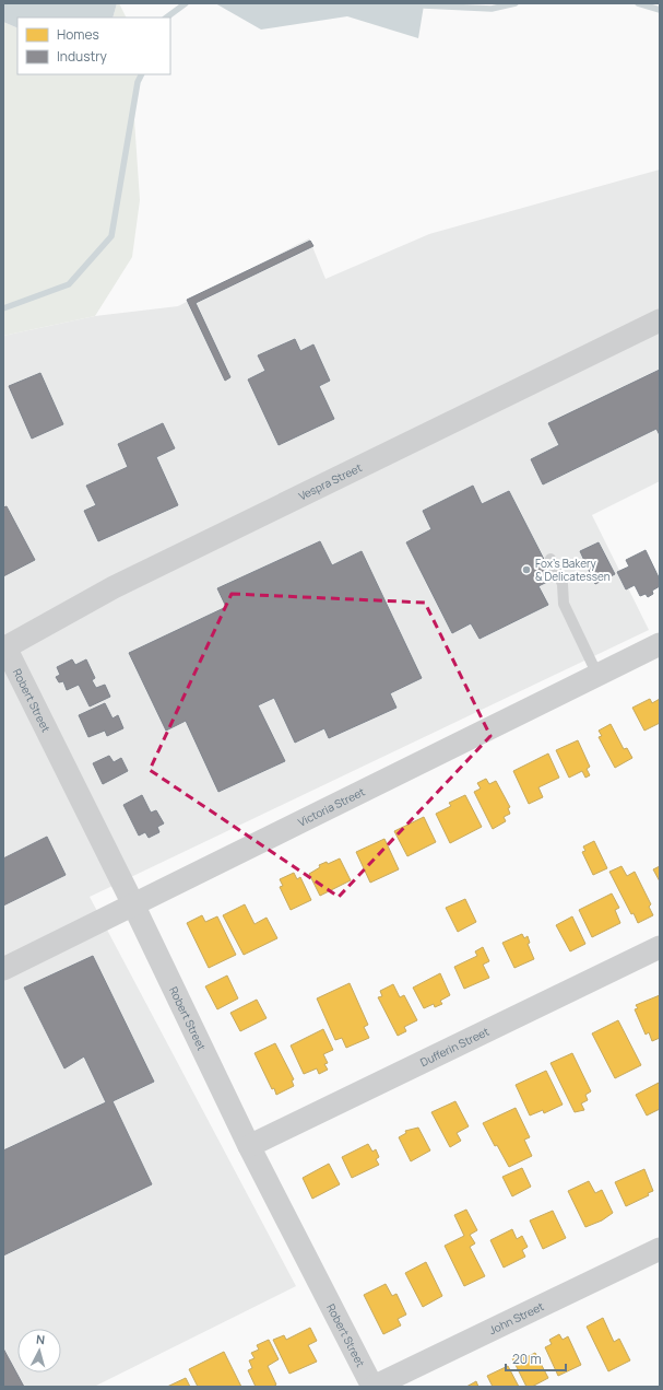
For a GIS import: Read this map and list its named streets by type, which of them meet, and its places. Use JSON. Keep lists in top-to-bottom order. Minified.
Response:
{"streets":{"street":["Vespra Street","Robert Street","Victoria Street","Dufferin Street","John Street"]},"crossings":[["Vespra Street","Robert Street"],["Robert Street","Victoria Street"],["Robert Street","Dufferin Street"],["Robert Street","John Street"]],"places":["Fox's Bakery & Delicatessen"],"legend":["Homes","Industry"],"scale_bar":"20 m","north":"top"}
